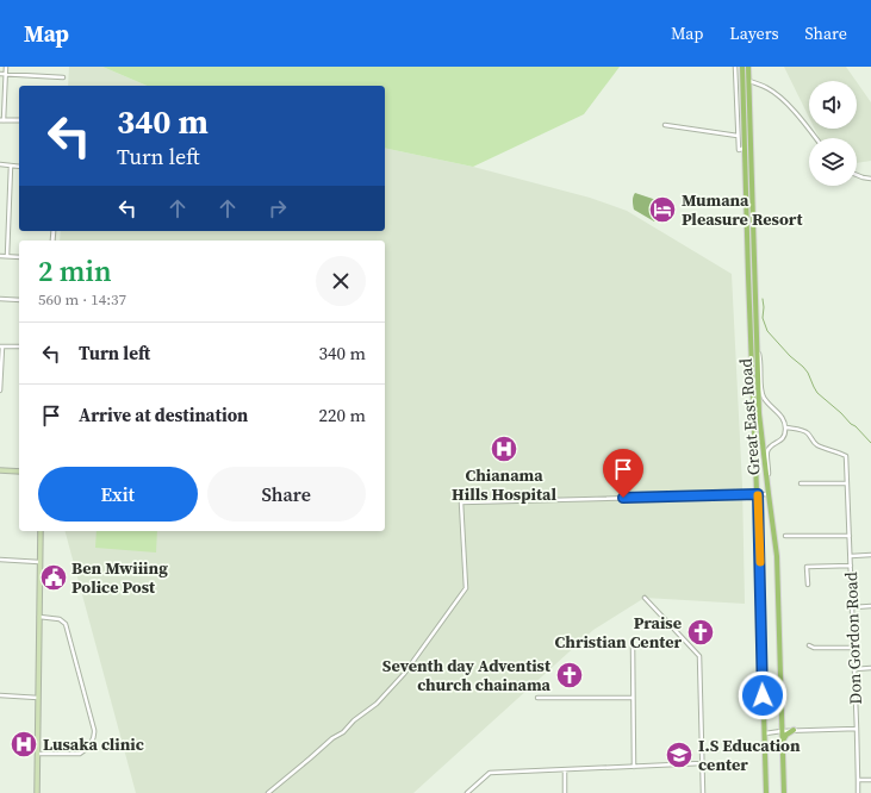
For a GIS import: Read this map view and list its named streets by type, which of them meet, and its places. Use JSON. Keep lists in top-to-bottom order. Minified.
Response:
{"streets":{"main road":["Great East Road"],"street":["Don Gordon Road"]},"places":{"hotel":["Mumana Pleasure Resort"],"hospital":["Chianama Hills Hospital","Lusaka clinic"],"public building":["Ben Mwiiing Police Post"],"church":["Praise Christian Center","Seventh day Adventist church chainama"],"school or university":["I.S Education center"]},"page":{"header":"Map","nav":["Map","Layers","Share"],"turn":["340 m","Turn left"],"heading":["2 min","560 m · 14:37"],"list":[{"name":"Turn left","value":"340 m"},{"name":"Arrive at destination","value":"220 m"}],"buttons":["Exit","Share"]}}
